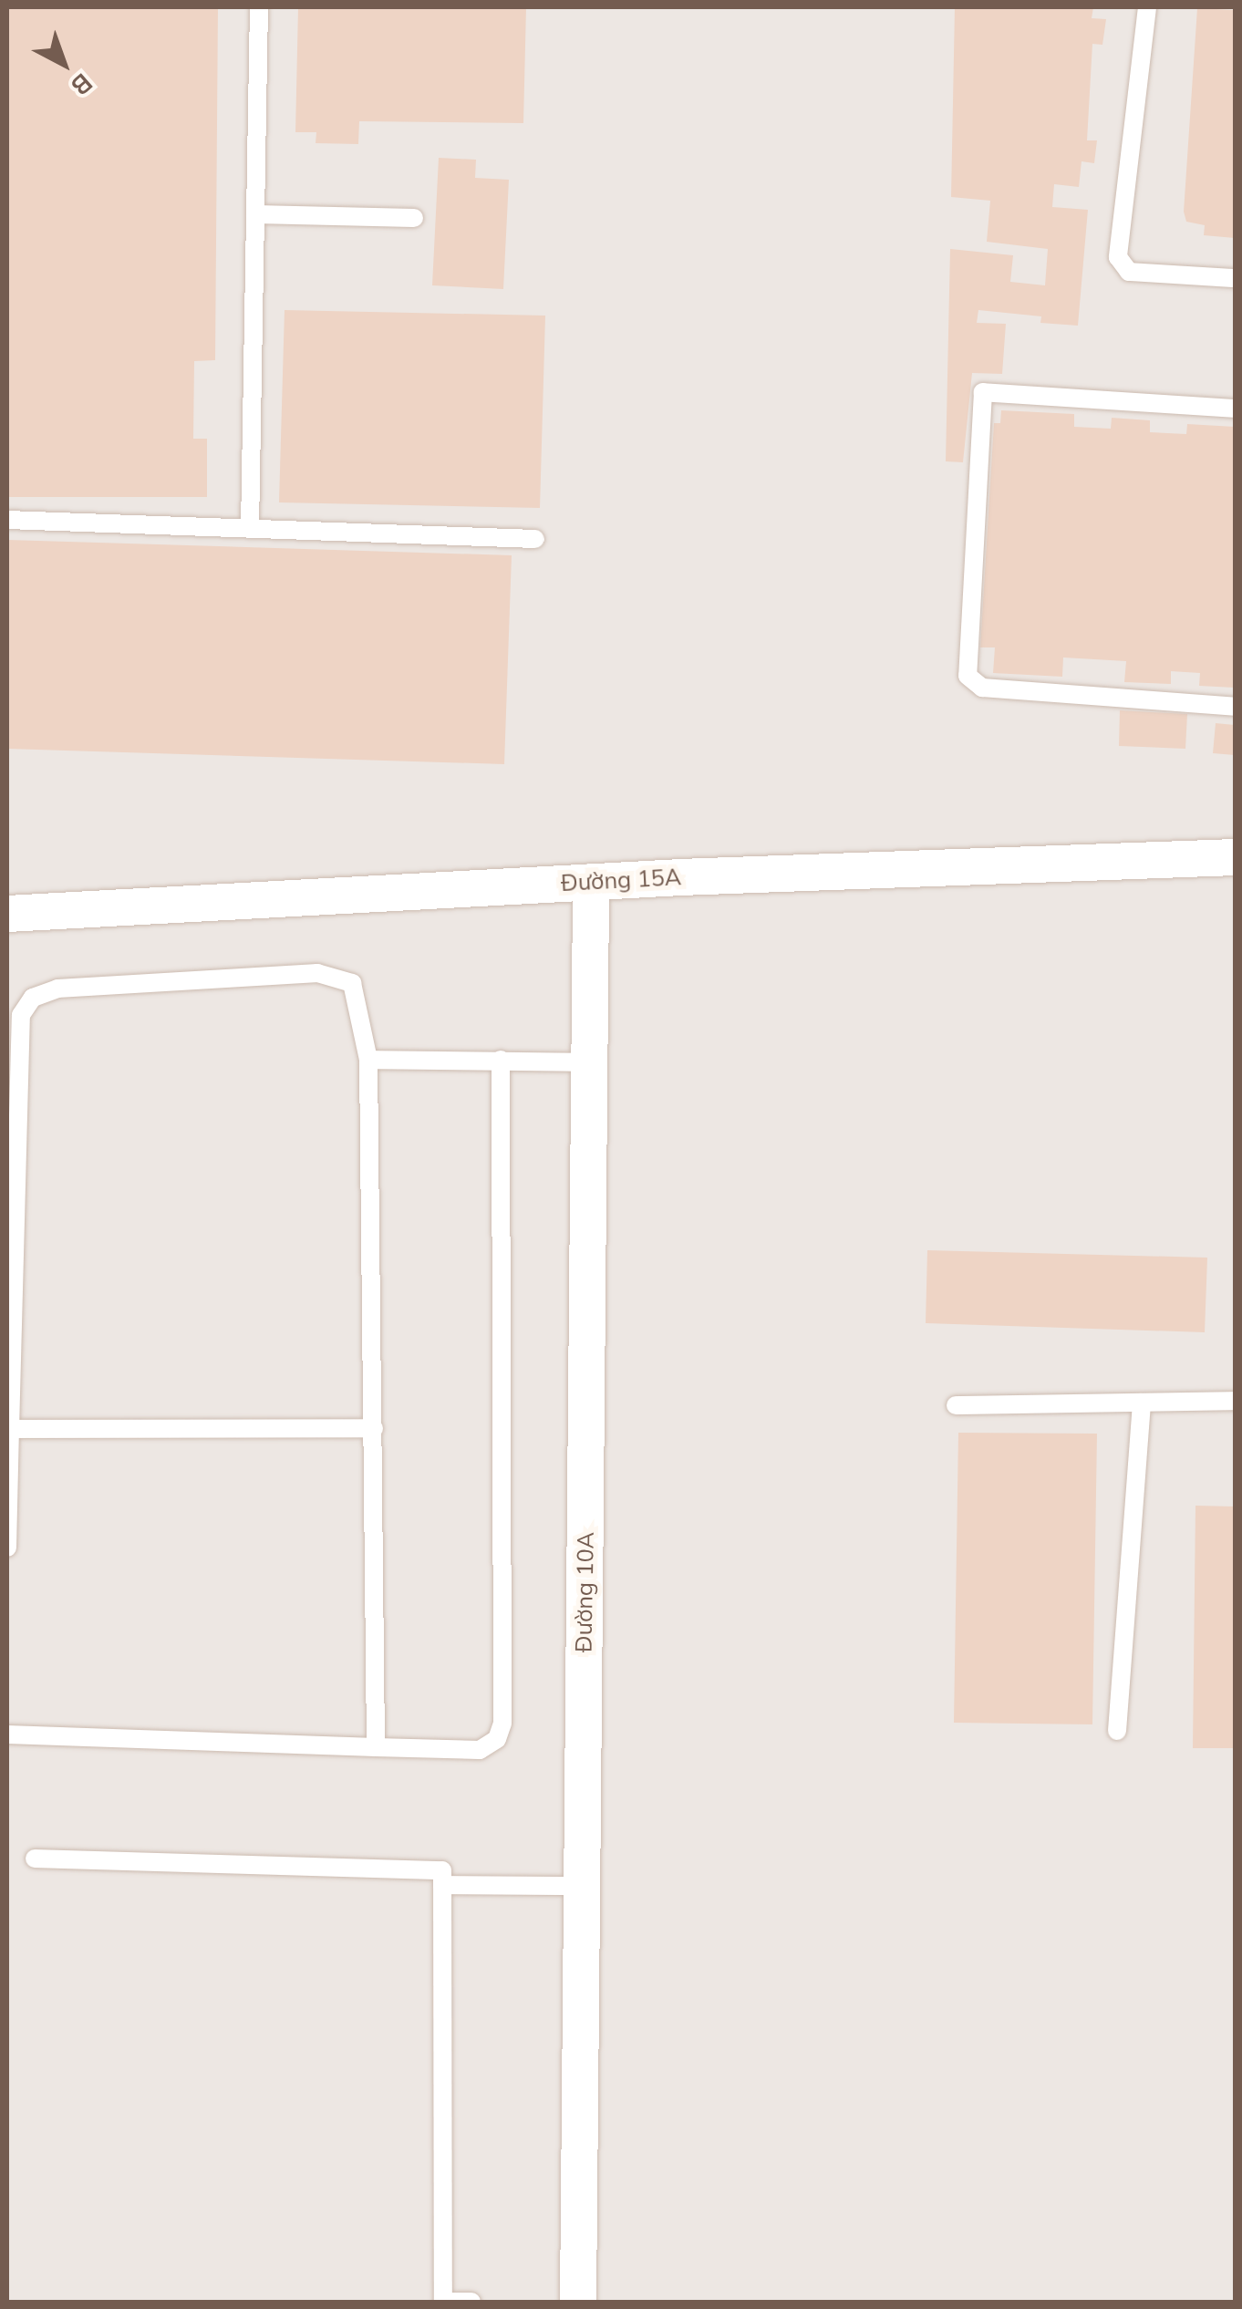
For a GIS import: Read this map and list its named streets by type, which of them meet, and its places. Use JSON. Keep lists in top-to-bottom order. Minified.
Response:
{"streets":{"street":["Đường 15A","Đường 10A"]},"crossings":[["Đường 15A","Đường 10A"]],"north":"bottom right"}
